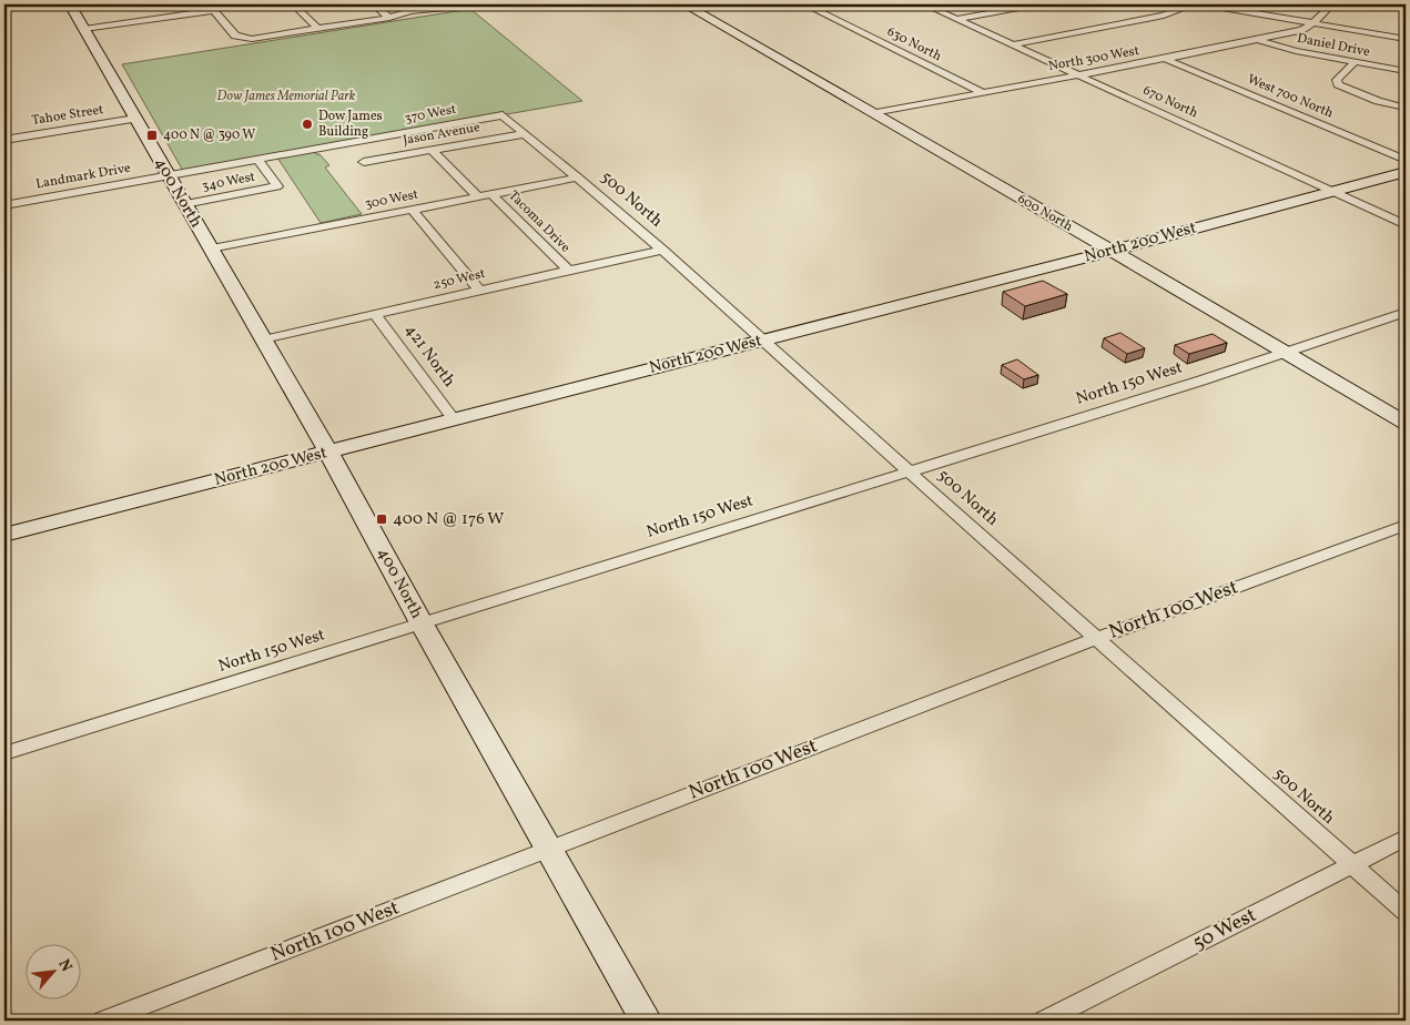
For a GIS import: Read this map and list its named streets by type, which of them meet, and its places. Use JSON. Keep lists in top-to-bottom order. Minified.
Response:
{"streets":{"street":["630 North","Daniel Drive","North 300 West","West 700 North","670 North","370 West","Tahoe Street","Jason Avenue","Landmark Drive","340 West","400 North","300 West","500 North","600 North","Tacoma Drive","North 200 West","250 West","421 North","North 150 West","North 100 West","50 West"]},"crossings":[["630 North","North 300 West"],["Daniel Drive","North 300 West"],["North 300 West","West 700 North"],["North 300 West","670 North"],["North 300 West","600 North"],["670 North","North 200 West"],["370 West","Landmark Drive"],["370 West","340 West"],["370 West","400 North"],["370 West","500 North"],["Tahoe Street","400 North"],["Jason Avenue","500 North"],["Landmark Drive","400 North"],["340 West","400 North"],["400 North","300 West"],["400 North","North 200 West"],["400 North","250 West"],["400 North","North 150 West"],["400 North","North 100 West"],["300 West","500 North"],["300 West","Tacoma Drive"],["500 North","North 200 West"],["500 North","250 West"],["500 North","North 150 West"],["500 North","North 100 West"],["500 North","50 West"],["600 North","North 200 West"],["600 North","North 150 West"],["Tacoma Drive","250 West"],["North 200 West","421 North"],["250 West","421 North"]],"parks":["Dow James Memorial Park"],"places":{"other":["Dow James Building"],"transit":["400 N @ 390 W","400 N @ 176 W"]},"north":"top right"}
